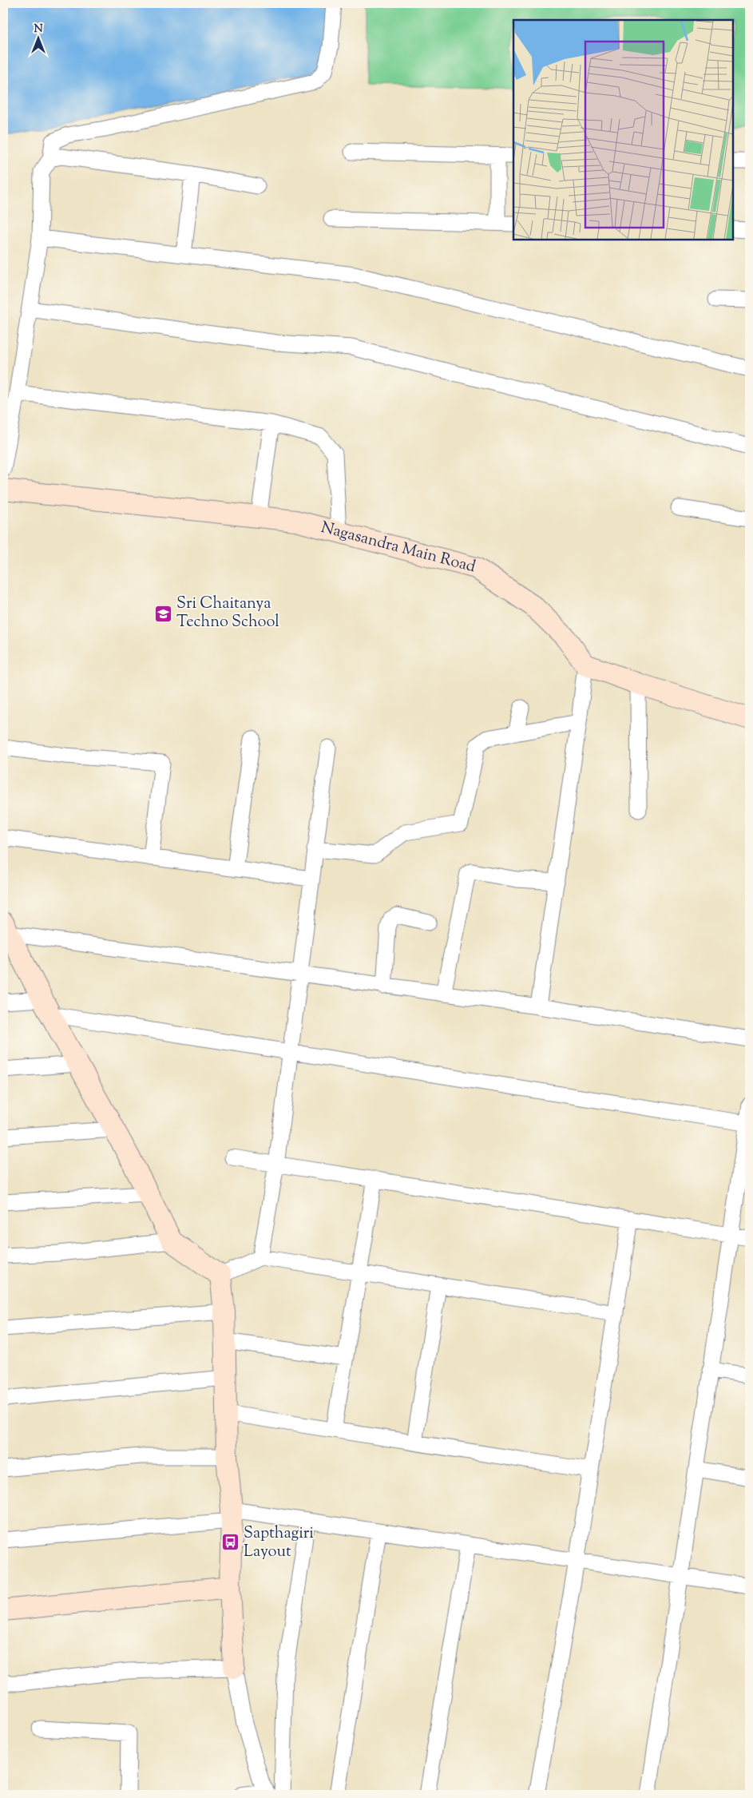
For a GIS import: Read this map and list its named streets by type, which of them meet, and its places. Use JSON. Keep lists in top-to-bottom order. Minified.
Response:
{"streets":{"street":["Nagasandra Main Road"]},"places":{"school or university":["Sri Chaitanya Techno School"],"bus stop":["Sapthagiri Layout"]},"north":"top"}
